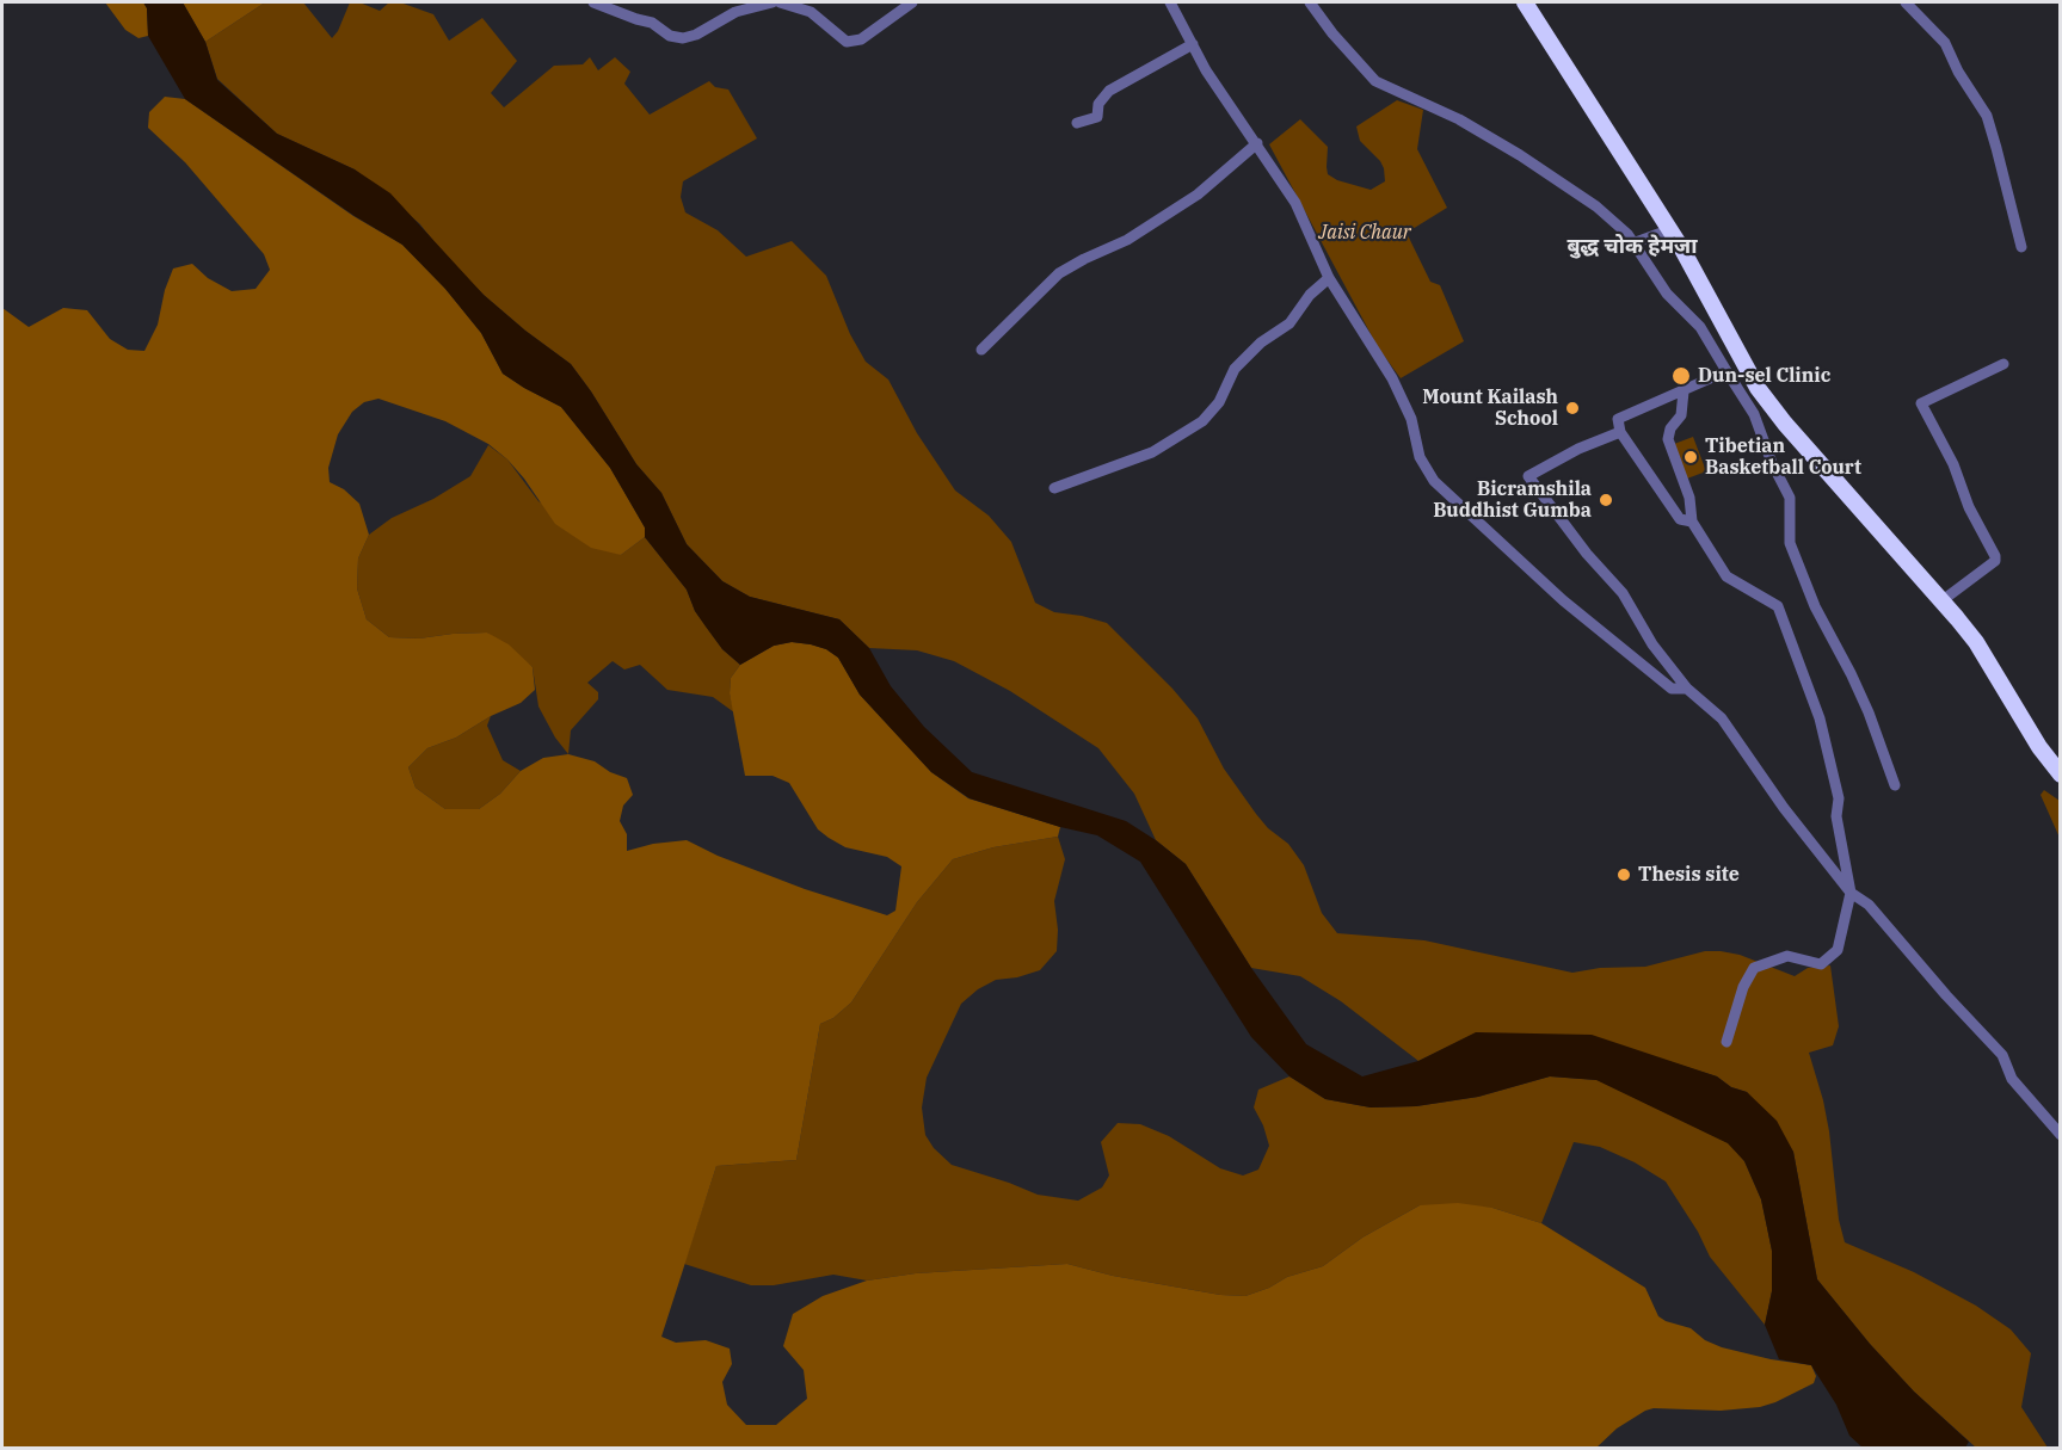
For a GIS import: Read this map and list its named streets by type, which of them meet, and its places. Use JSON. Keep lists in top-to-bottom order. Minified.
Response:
{"districts":["बुद्ध चोक हेमजा"],"parks":["Jaisi Chaur"],"places":["Dun-sel Clinic","Mount Kailash School","Tibetian Basketball Court","Bicramshila Buddhist Gumba","Thesis site"]}
